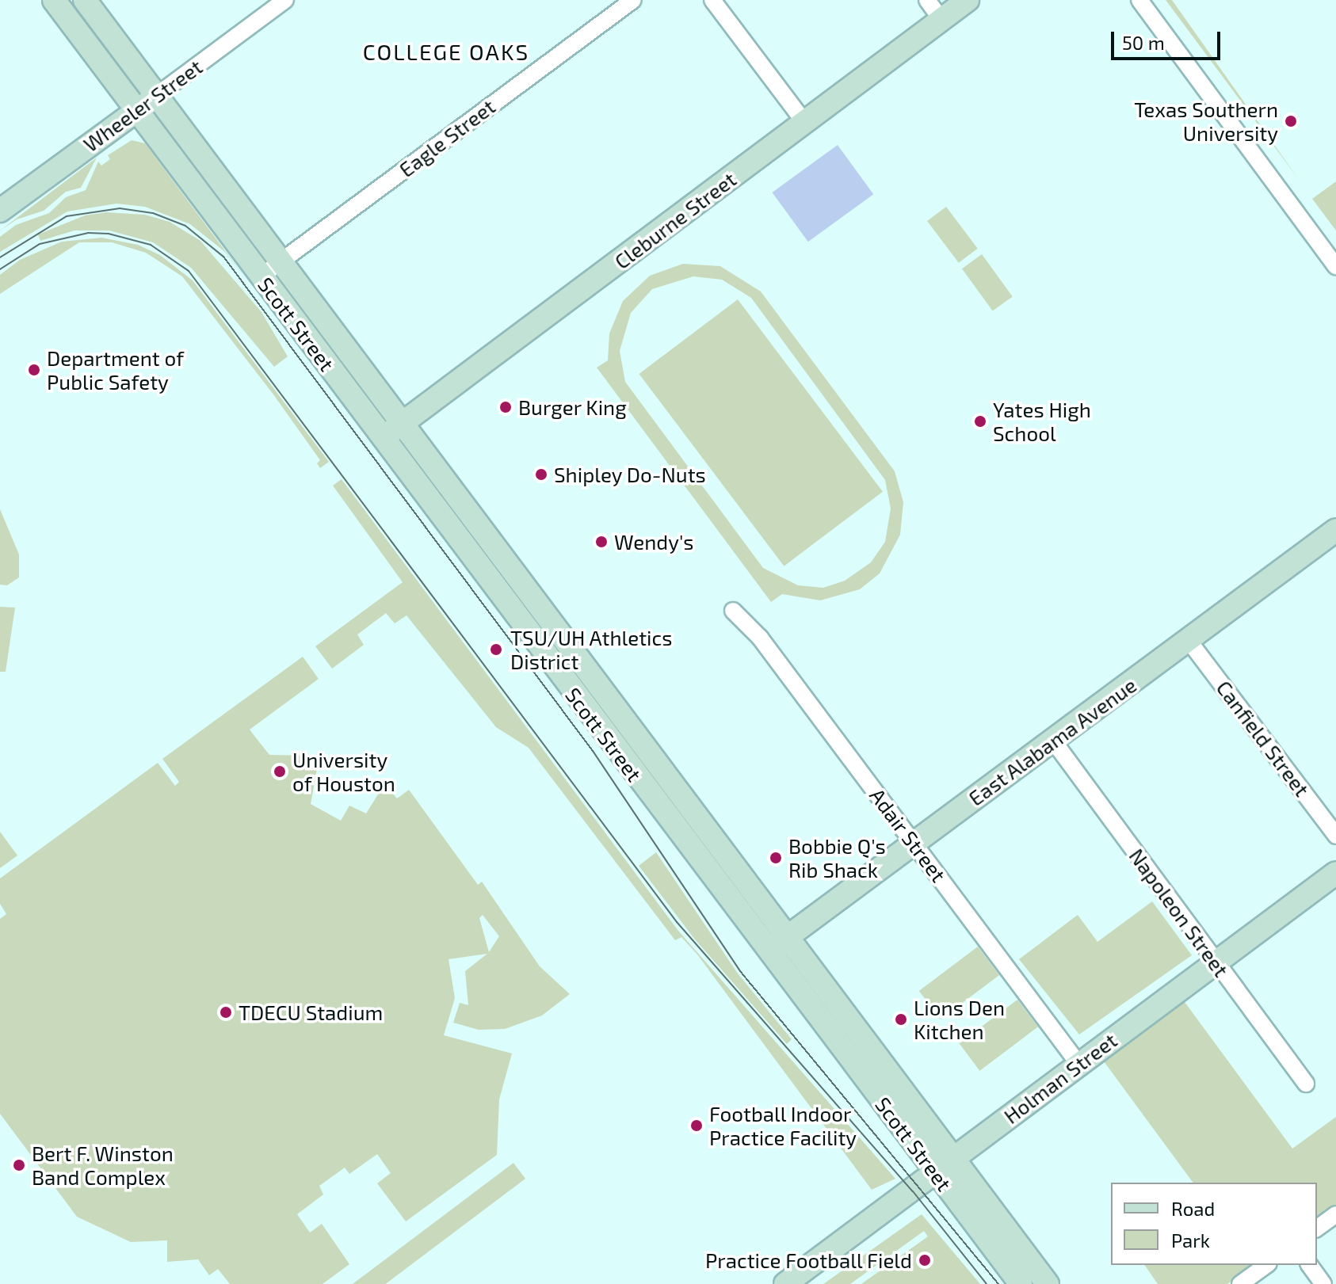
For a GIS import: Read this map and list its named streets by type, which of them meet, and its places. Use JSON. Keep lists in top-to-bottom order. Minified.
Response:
{"streets":{"main road":["Wheeler Street","Cleburne Street","Scott Street","East Alabama Avenue","Holman Street"],"street":["Eagle Street","Canfield Street","Adair Street","Napoleon Street"]},"crossings":[["Wheeler Street","Scott Street"],["Eagle Street","Scott Street"],["Cleburne Street","Scott Street"],["Scott Street","East Alabama Avenue"],["Scott Street","Holman Street"],["Canfield Street","East Alabama Avenue"],["East Alabama Avenue","Adair Street"],["East Alabama Avenue","Napoleon Street"],["Adair Street","Holman Street"],["Napoleon Street","Holman Street"]],"districts":["COLLEGE OAKS"],"places":["Texas Southern University","Department of Public Safety","Burger King","Yates High School","Shipley Do-Nuts","Wendy's","TSU/UH Athletics District","University of Houston","Bobbie Q's Rib Shack","TDECU Stadium","Lions Den Kitchen","Football Indoor Practice Facility","Bert F. Winston Band Complex","Practice Football Field"],"legend":["Road","Park"],"scale_bar":"50 m"}
